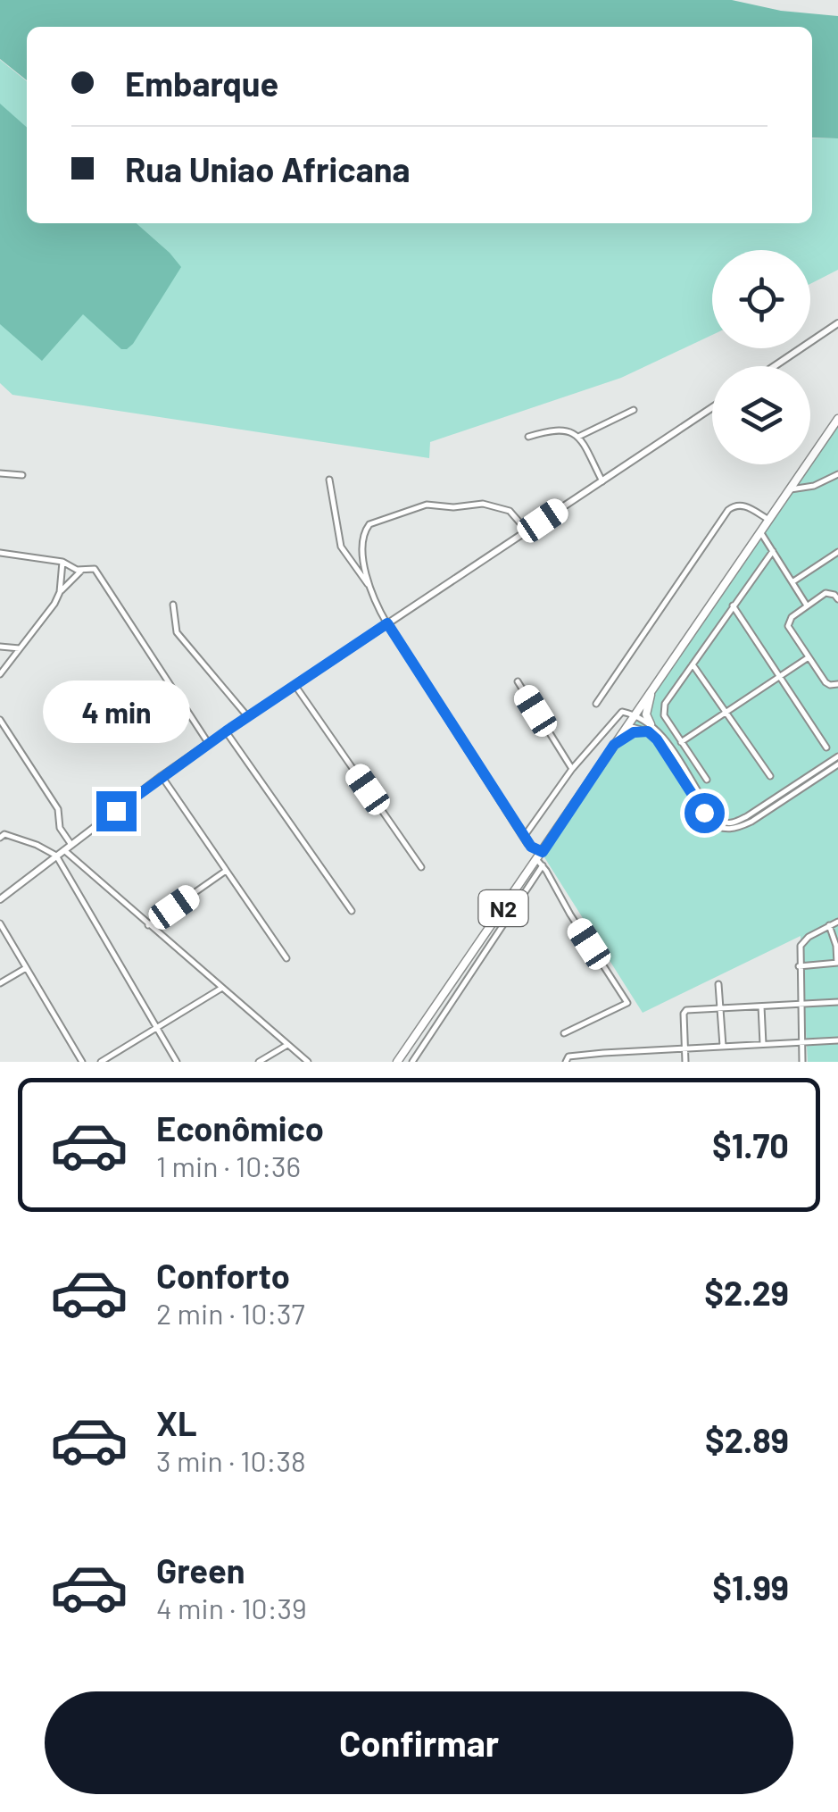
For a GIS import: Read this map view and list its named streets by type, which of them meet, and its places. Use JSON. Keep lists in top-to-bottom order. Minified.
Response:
{"streets":{"main road":["N2"]},"page":{"banner":["Embarque","Rua Uniao Africana"],"bubble":"4 min","list":[{"name":"Econômico","note":"1 min · 10:36","value":"$1.70"},{"name":"Conforto","note":"2 min · 10:37","value":"$2.29"},{"name":"XL","note":"3 min · 10:38","value":"$2.89"},{"name":"Green","note":"4 min · 10:39","value":"$1.99"}],"buttons":"Confirmar"}}
